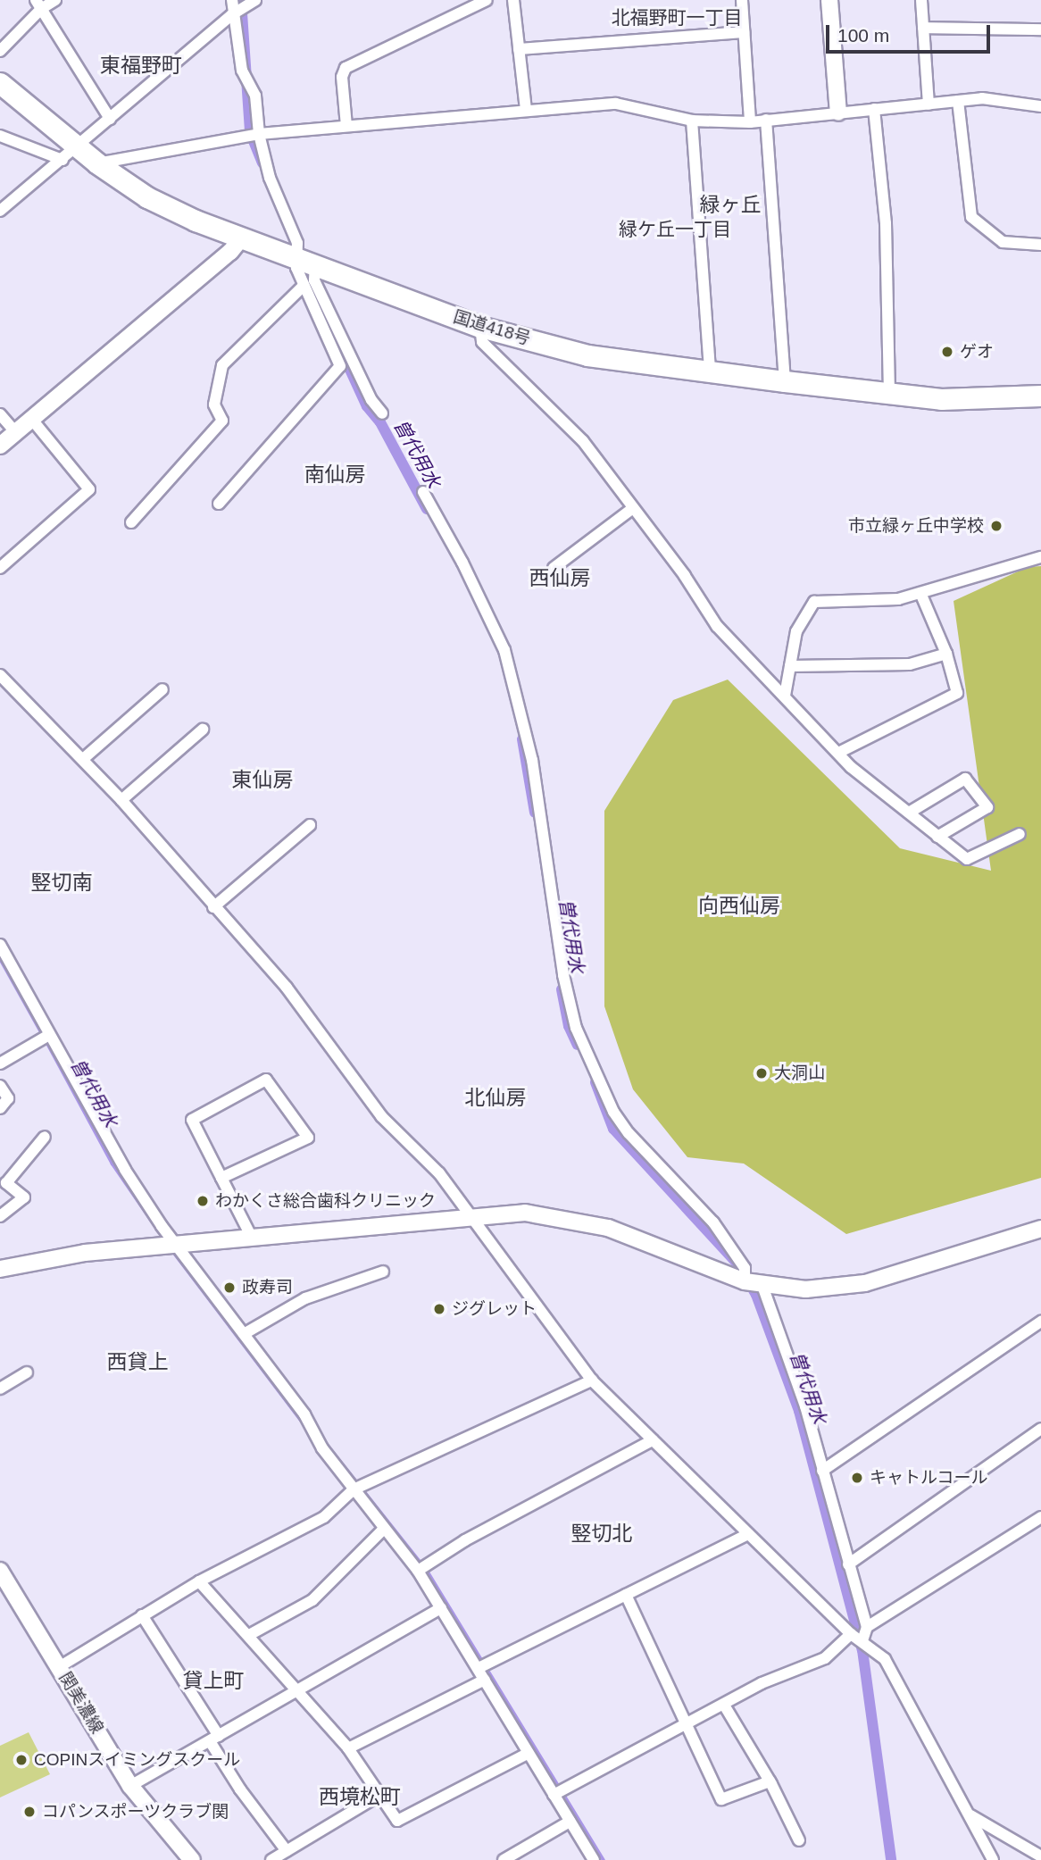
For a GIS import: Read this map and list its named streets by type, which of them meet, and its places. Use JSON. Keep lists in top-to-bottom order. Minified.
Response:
{"streets":{"highway":["国道418号"],"street":["関美濃線"]},"districts":["北福野町一丁目","東福野町","緑ヶ丘","緑ケ丘一丁目","南仙房","西仙房","東仙房","竪切南","向西仙房","北仙房","西貸上","竪切北","貸上町","西境松町"],"water":["曽代用水"],"places":["ゲオ","市立緑ヶ丘中学校","大洞山","わかくさ総合歯科クリニック","政寿司","ジグレット","キャトルコール","COPINスイミングスクール","コパンスポーツクラブ関"],"scale_bar":"100 m"}
